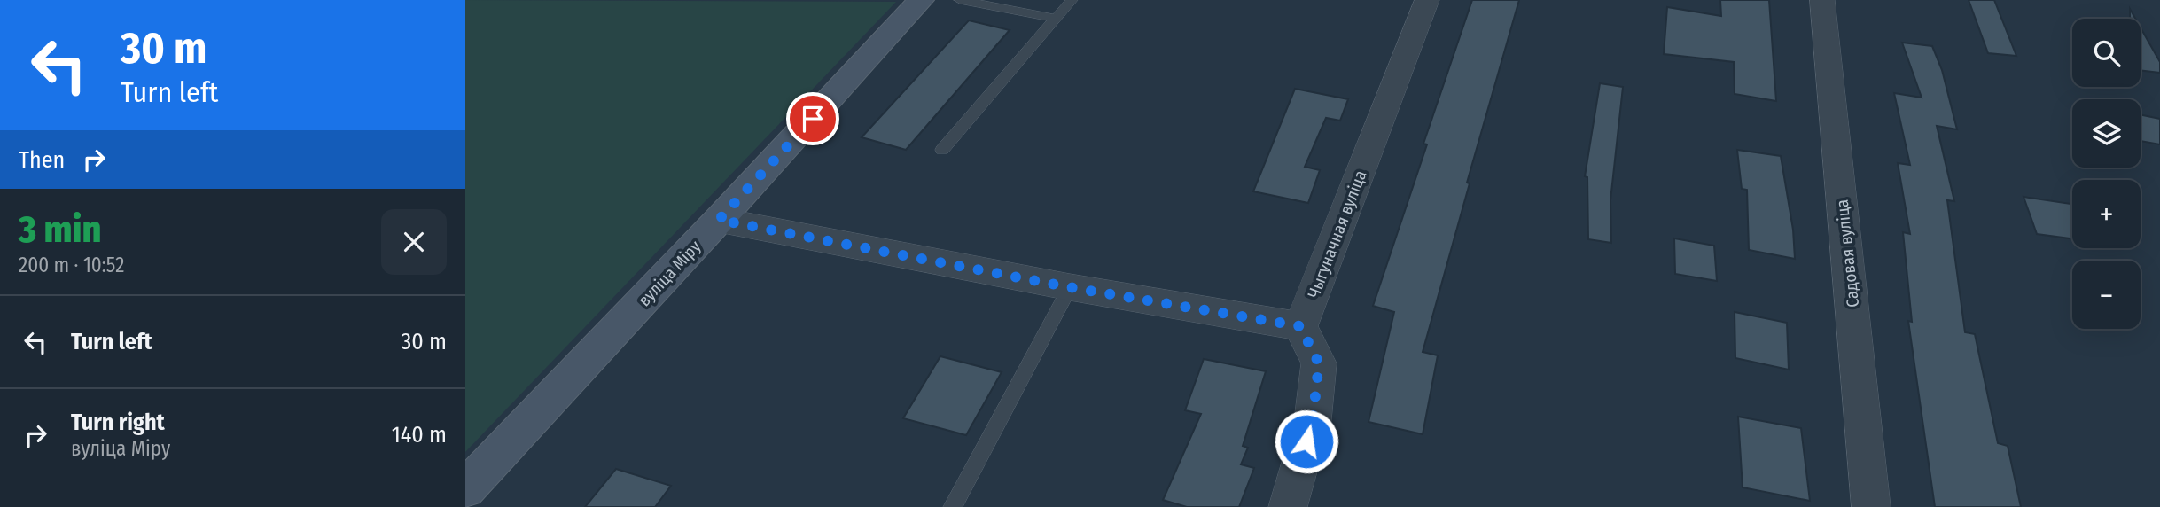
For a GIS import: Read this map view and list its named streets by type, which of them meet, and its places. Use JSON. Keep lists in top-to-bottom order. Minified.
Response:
{"streets":{"street":["Чыгуначная вуліца","Садовая вуліца","вуліца Міру"]},"page":{"turn":["30 m","Turn left"],"map_buttons":["+","−"],"then":"Then","heading":["3 min","200 m · 10:52"],"list":[{"name":"Turn left","value":"30 m"},{"name":"Turn right","note":"вуліца Міру","value":"140 m"}]}}
